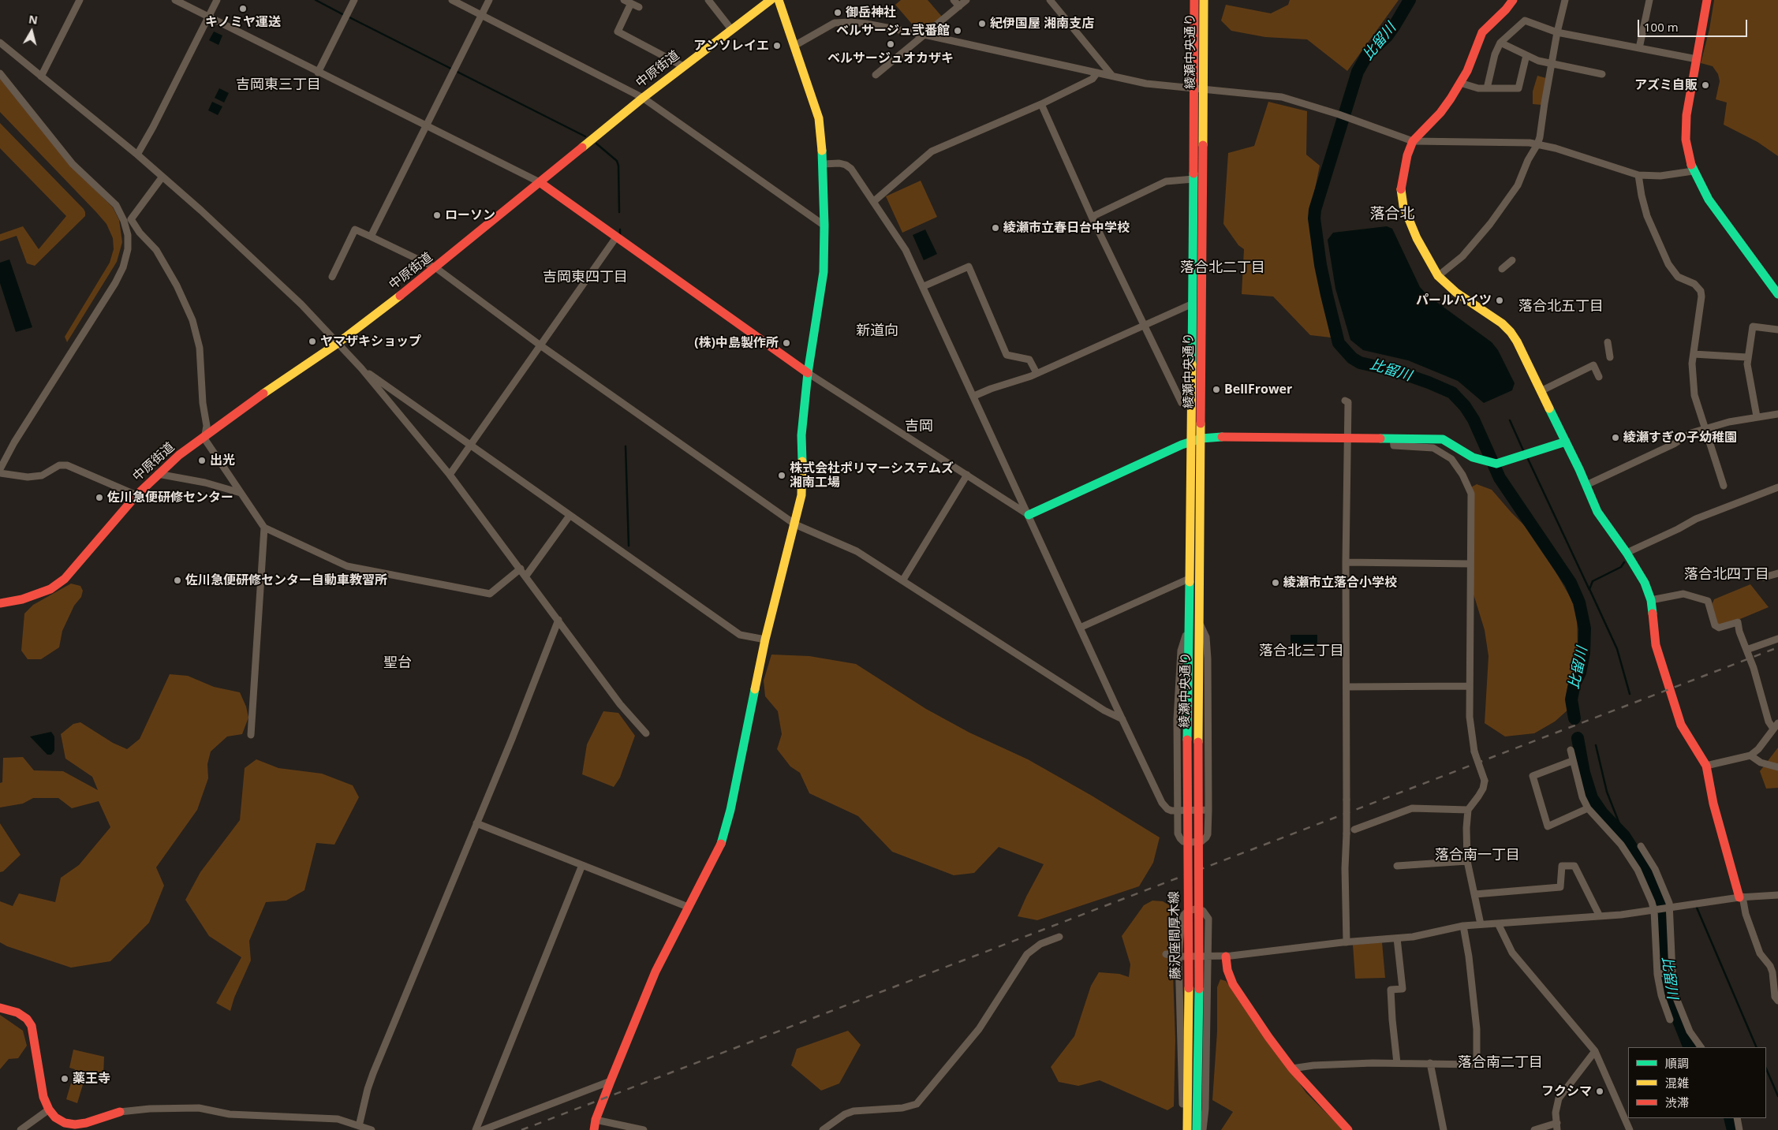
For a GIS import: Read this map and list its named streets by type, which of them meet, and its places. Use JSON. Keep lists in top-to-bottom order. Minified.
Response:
{"streets":{"street":["綾瀬中央通り","中原街道","藤沢座間厚木線"]},"crossings":[["綾瀬中央通り","藤沢座間厚木線"]],"districts":["吉岡東三丁目","落合北","落合北二丁目","吉岡東四丁目","落合北五丁目","新道向","吉岡","落合北四丁目","落合北三丁目","聖台","落合南一丁目","落合南二丁目"],"water":["比留川"],"places":["キノミヤ運送","御岳神社","紀伊国屋 湘南支店","ベルサージュ弐番館","ベルサージュオカザキ","アンソレイエ","アズミ自販","ローソン","綾瀬市立春日台中学校","パールハイツ","ヤマザキショップ","(株)中島製作所","BellFrower","綾瀬すぎの子幼稚園","出光","株式会社ポリマーシステムズ 湘南工場","佐川急便研修センター","佐川急便研修センター自動車教習所","綾瀬市立落合小学校","薬王寺","フクシマ"],"legend":["順調","混雑","渋滞"],"scale_bar":"100 m","north":"top"}
